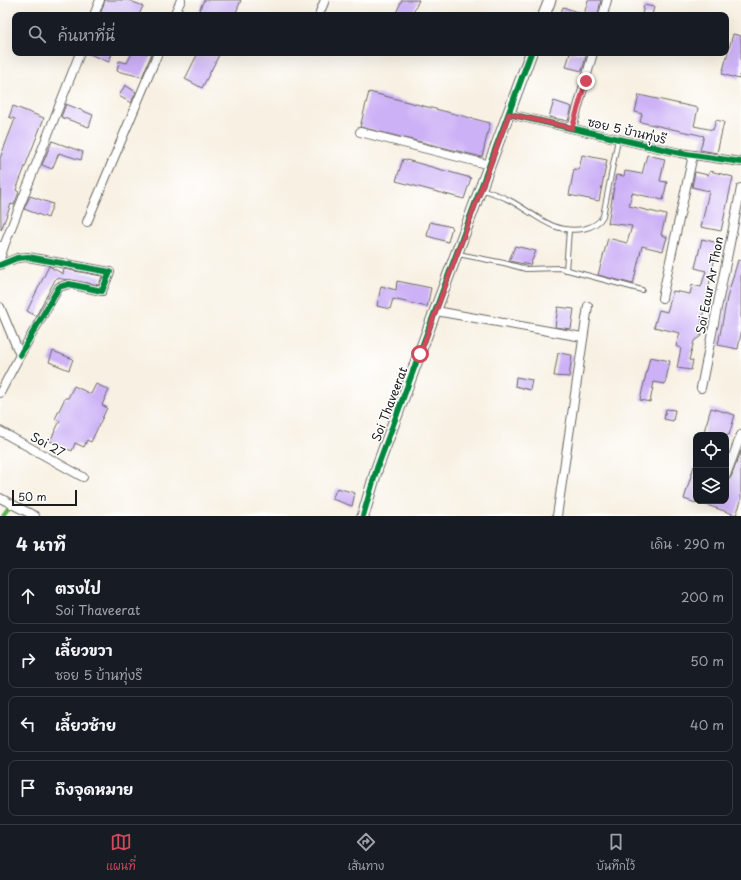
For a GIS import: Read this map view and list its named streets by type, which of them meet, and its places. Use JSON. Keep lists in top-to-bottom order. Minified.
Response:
{"streets":{"street":["ซอย 5 บ้านทุ่งรี","Soi Eaur Ar Thon","Soi Thaveerat","Soi 27"]},"crossings":[["ซอย 5 บ้านทุ่งรี","Soi Thaveerat"]],"scale_bar":"50 m","page":{"search":"ค้นหาที่นี่","scale":"50 m","heading":["4 นาที","เดิน · 290 m"],"list":[["ตรงไป","Soi Thaveerat","200 m"],["เลี้ยวขวา","ซอย 5 บ้านทุ่งรี","50 m"],["เลี้ยวซ้าย","40 m"],"ถึงจุดหมาย"],"nav":["แผนที่","เส้นทาง","บันทึกไว้"]}}
